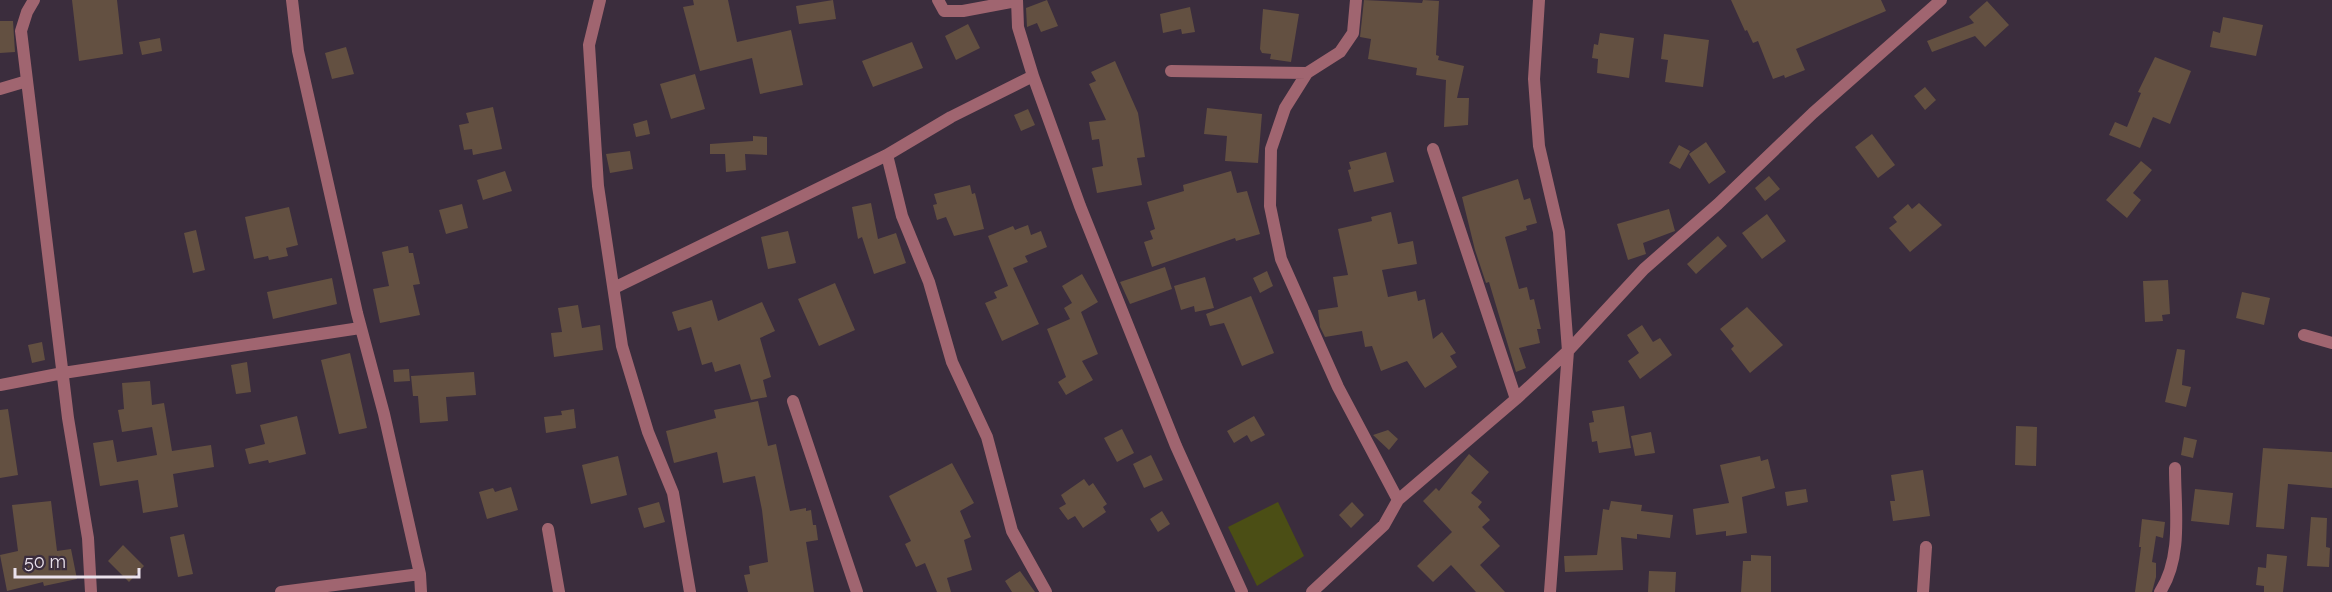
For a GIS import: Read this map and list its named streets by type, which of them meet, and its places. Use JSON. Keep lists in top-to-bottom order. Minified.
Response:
{"scale_bar":"50 m"}
